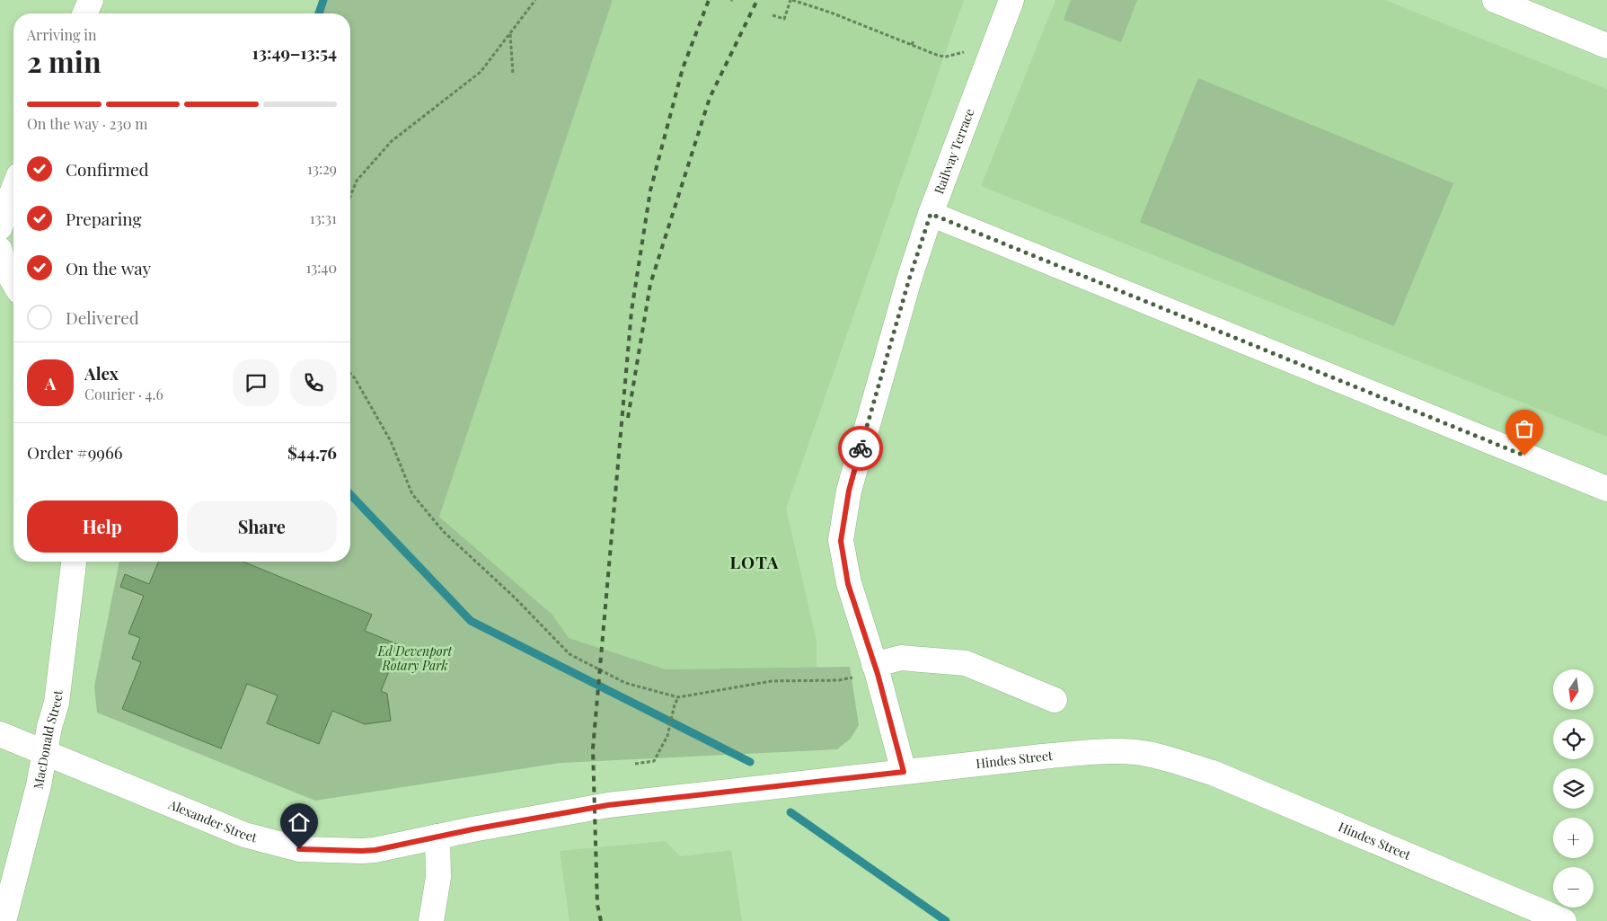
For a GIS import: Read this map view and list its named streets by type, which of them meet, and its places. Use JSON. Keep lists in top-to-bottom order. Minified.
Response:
{"streets":{"street":["Railway Terrace","MacDonald Street","Hindes Street","Alexander Street"]},"crossings":[["Railway Terrace","Hindes Street"],["MacDonald Street","Alexander Street"],["Hindes Street","Alexander Street"]],"districts":["LOTA"],"parks":["Ed Devenport Rotary Park"],"north":"bottom","page":{"heading":["2 min","Arriving in","13:49–13:54"],"panel":["Alex","Courier · 4.6","Order #9966","$44.76"],"bar":"On the way · 230 m","list":[["Confirmed","13:29"],["Preparing","13:31"],["On the way","13:40"],"Delivered"],"round":"A","buttons":["Help","Share"],"map_buttons":["+","−"]}}
